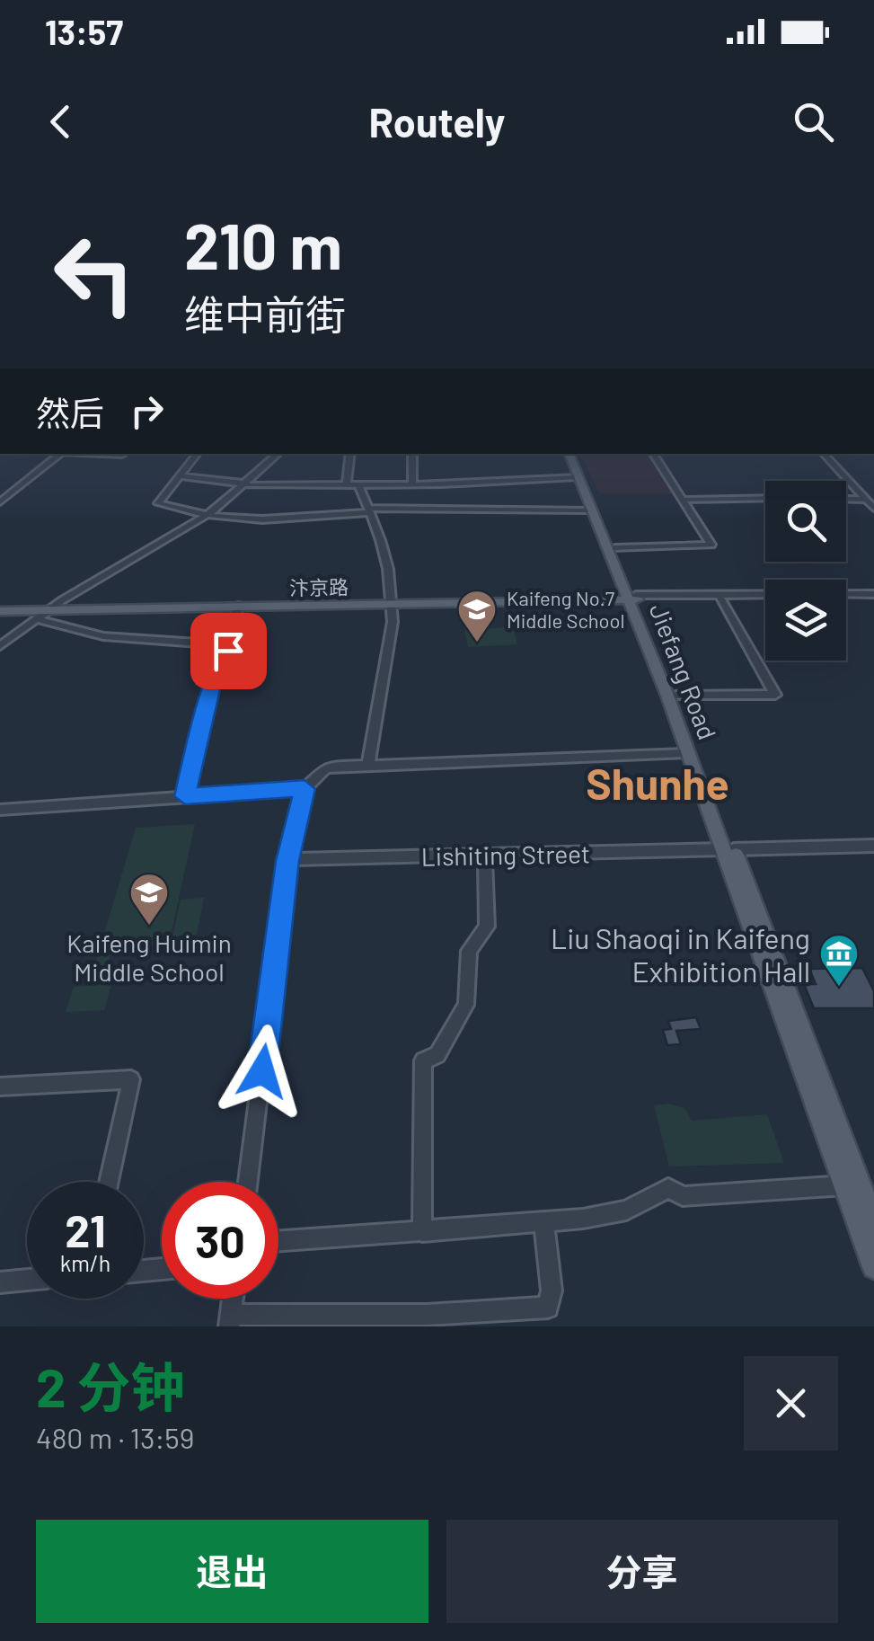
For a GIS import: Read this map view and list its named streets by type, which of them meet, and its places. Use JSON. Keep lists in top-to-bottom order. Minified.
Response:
{"streets":{"main road":["汴京路","Jiefang Road"],"street":["Lishiting Street"]},"crossings":[["汴京路","Jiefang Road"],["Jiefang Road","Lishiting Street"]],"districts":["Shunhe"],"places":{"school or university":["Kaifeng No.7 Middle School","Kaifeng Huimin Middle School"],"museum":["Liu Shaoqi in Kaifeng Exhibition Hall"]},"page":{"status":"13:57","header":"Routely","turn":["210 m","维中前街"],"then":"然后","speed":"21 km/h","limit":"30","heading":["2 分钟","480 m · 13:59"],"buttons":["退出","分享"]}}
